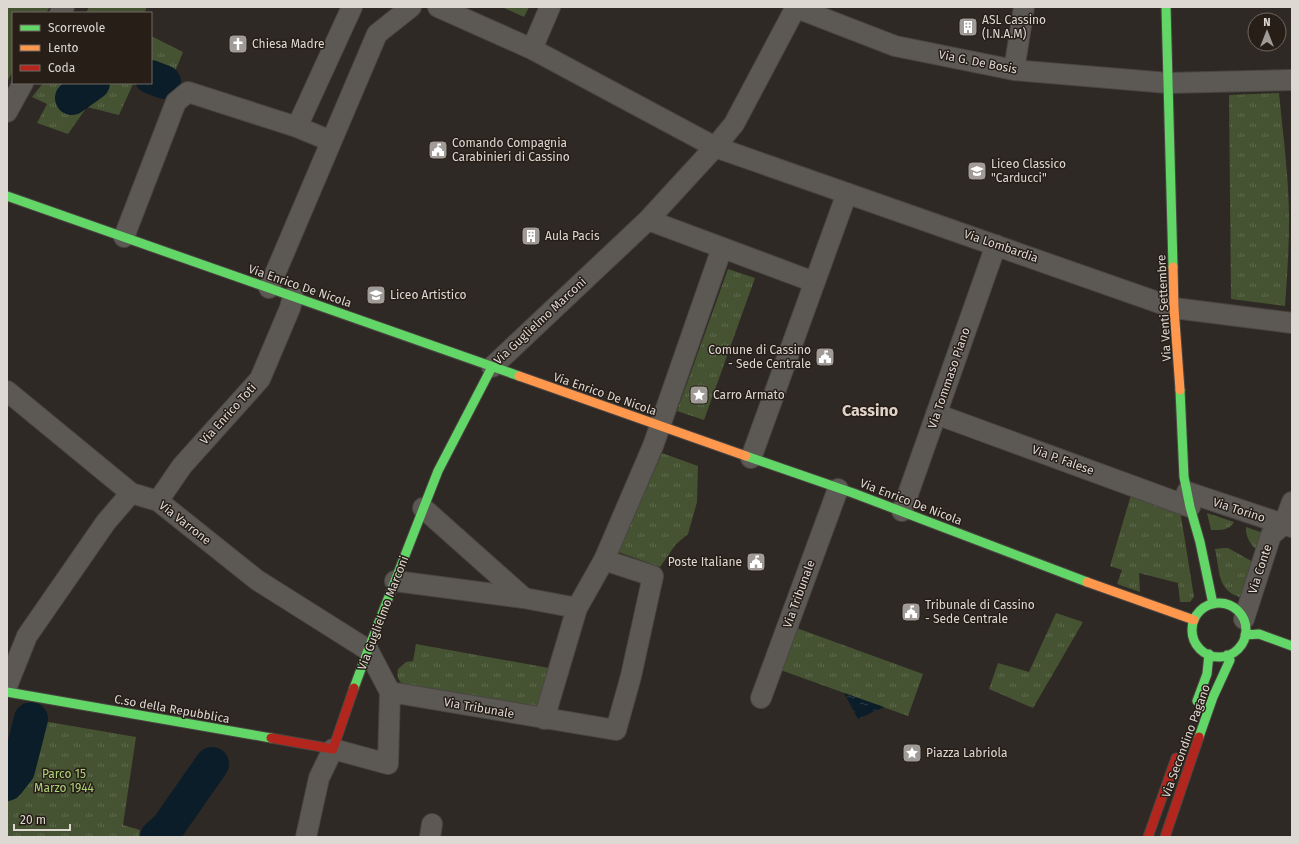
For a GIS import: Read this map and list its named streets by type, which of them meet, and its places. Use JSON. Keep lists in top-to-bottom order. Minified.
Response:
{"streets":{"street":["Via G. De Bosis","Via Lombardia","Via Enrico De Nicola","Via Venti Settembre","Via Guglielmo Marconi","Via Tommaso Piano","Via Enrico Toti","Via P. Falese","Via Torino","Via Varrone","Via Conte","Via Tribunale","C.so della Repubblica","Via Secondino Pagano"]},"crossings":[["Via G. De Bosis","Via Venti Settembre"],["Via G. De Bosis","Via Guglielmo Marconi"],["Via Lombardia","Via Venti Settembre"],["Via Lombardia","Via Guglielmo Marconi"],["Via Lombardia","Via Tommaso Piano"],["Via Enrico De Nicola","Via Venti Settembre"],["Via Enrico De Nicola","Via Guglielmo Marconi"],["Via Enrico De Nicola","Via Tommaso Piano"],["Via Enrico De Nicola","Via Enrico Toti"],["Via Enrico De Nicola","Via Conte"],["Via Enrico De Nicola","Via Tribunale"],["Via Enrico De Nicola","Via Secondino Pagano"],["Via Venti Settembre","Via P. Falese"],["Via Venti Settembre","Via Torino"],["Via Venti Settembre","Via Conte"],["Via Venti Settembre","Via Secondino Pagano"],["Via Guglielmo Marconi","Via Varrone"],["Via Guglielmo Marconi","C.so della Repubblica"],["Via Tommaso Piano","Via P. Falese"],["Via Enrico Toti","Via Varrone"],["Via P. Falese","Via Torino"],["Via Torino","Via Conte"],["Via Conte","Via Secondino Pagano"]],"districts":["Cassino"],"parks":["Parco 15 Marzo 1944"],"places":{"building":["ASL Cassino (I.N.A.M)","Aula Pacis"],"church":["Chiesa Madre"],"public building":["Comando Compagnia Carabinieri di Cassino","Comune di Cassino - Sede Centrale","Poste Italiane","Tribunale di Cassino - Sede Centrale"],"school or university":["Liceo Classico \"Carducci\"","Liceo Artistico"],"place":["Carro Armato","Piazza Labriola"]},"legend":["Scorrevole","Lento","Coda"],"scale_bar":"20 m","north":"top"}
